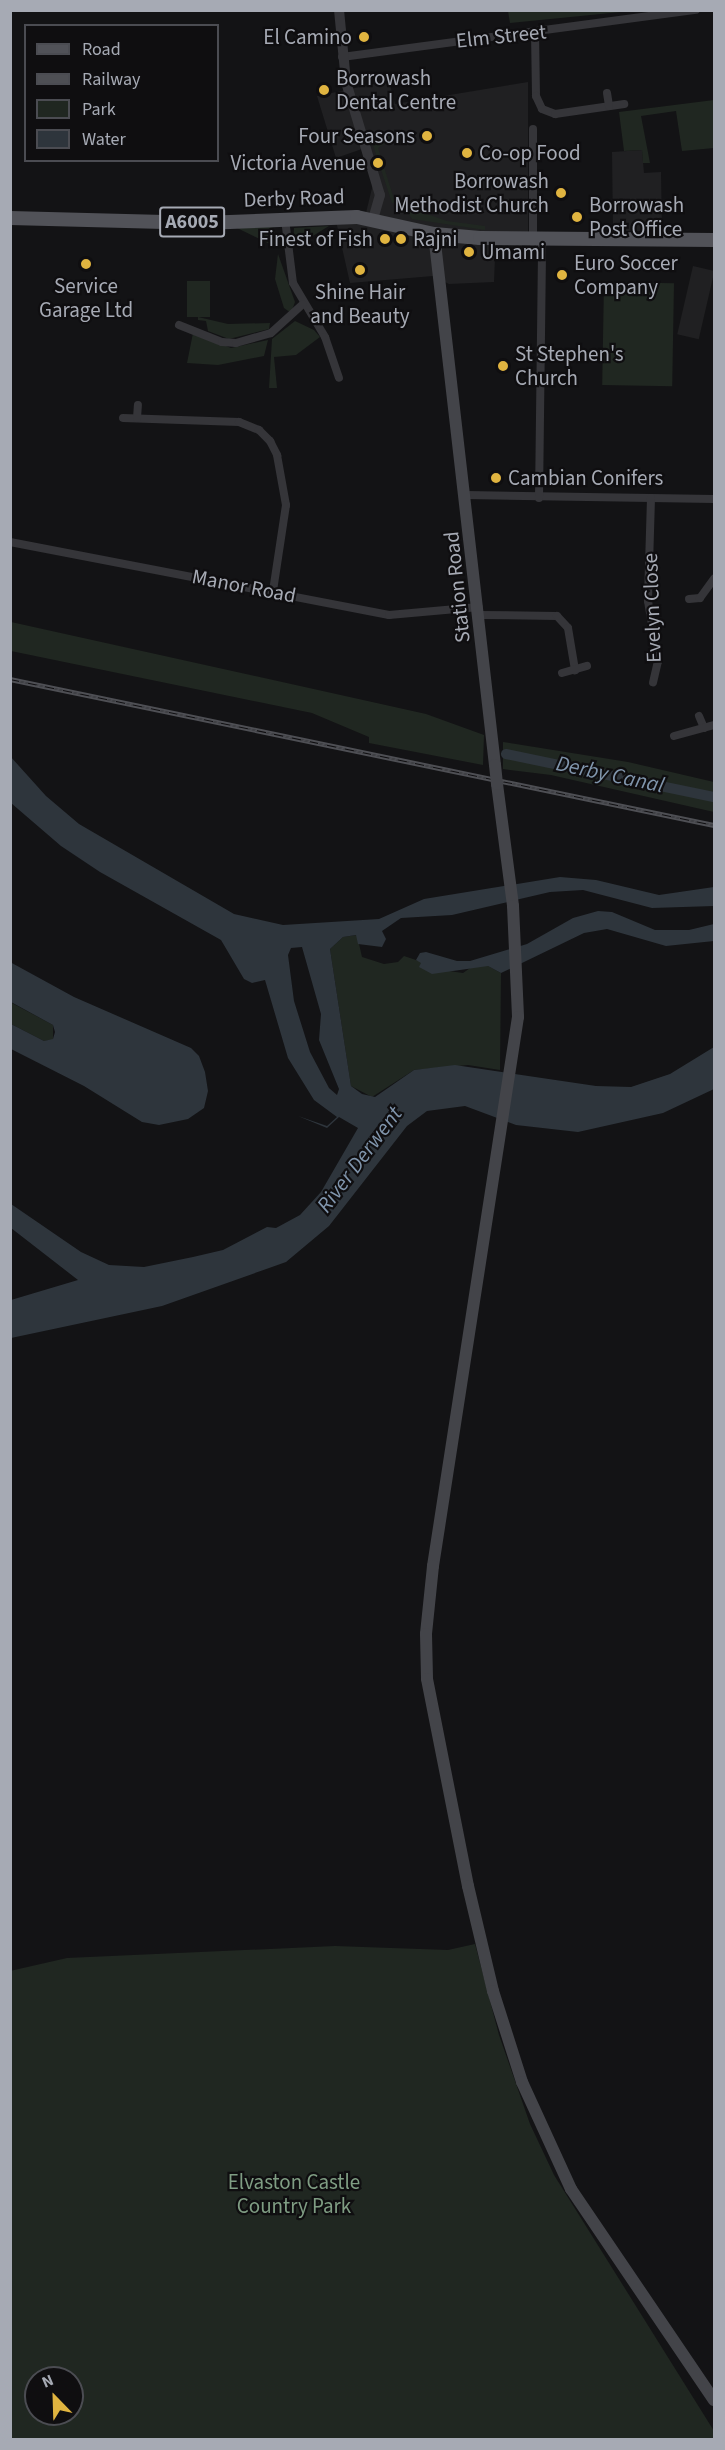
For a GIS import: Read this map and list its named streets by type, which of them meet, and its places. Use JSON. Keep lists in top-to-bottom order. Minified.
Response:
{"streets":{"main road":["Derby Road","A6005","Station Road"],"street":["Elm Street","Manor Road","Evelyn Close"]},"crossings":[["Derby Road","A6005"],["Derby Road","Station Road"],["A6005","Station Road"],["Manor Road","Station Road"]],"water":["Derby Canal","River Derwent"],"parks":["Elvaston Castle Country Park"],"places":["El Camino","Borrowash Dental Centre","Four Seasons","Co-op Food","Victoria Avenue","Borrowash Methodist Church","Borrowash Post Office","Finest of Fish","Rajni","Umami","Service Garage Ltd","Shine Hair and Beauty","Euro Soccer Company","St Stephen's Church","Cambian Conifers"],"legend":["Road","Railway","Park","Water"],"north":"top left"}
